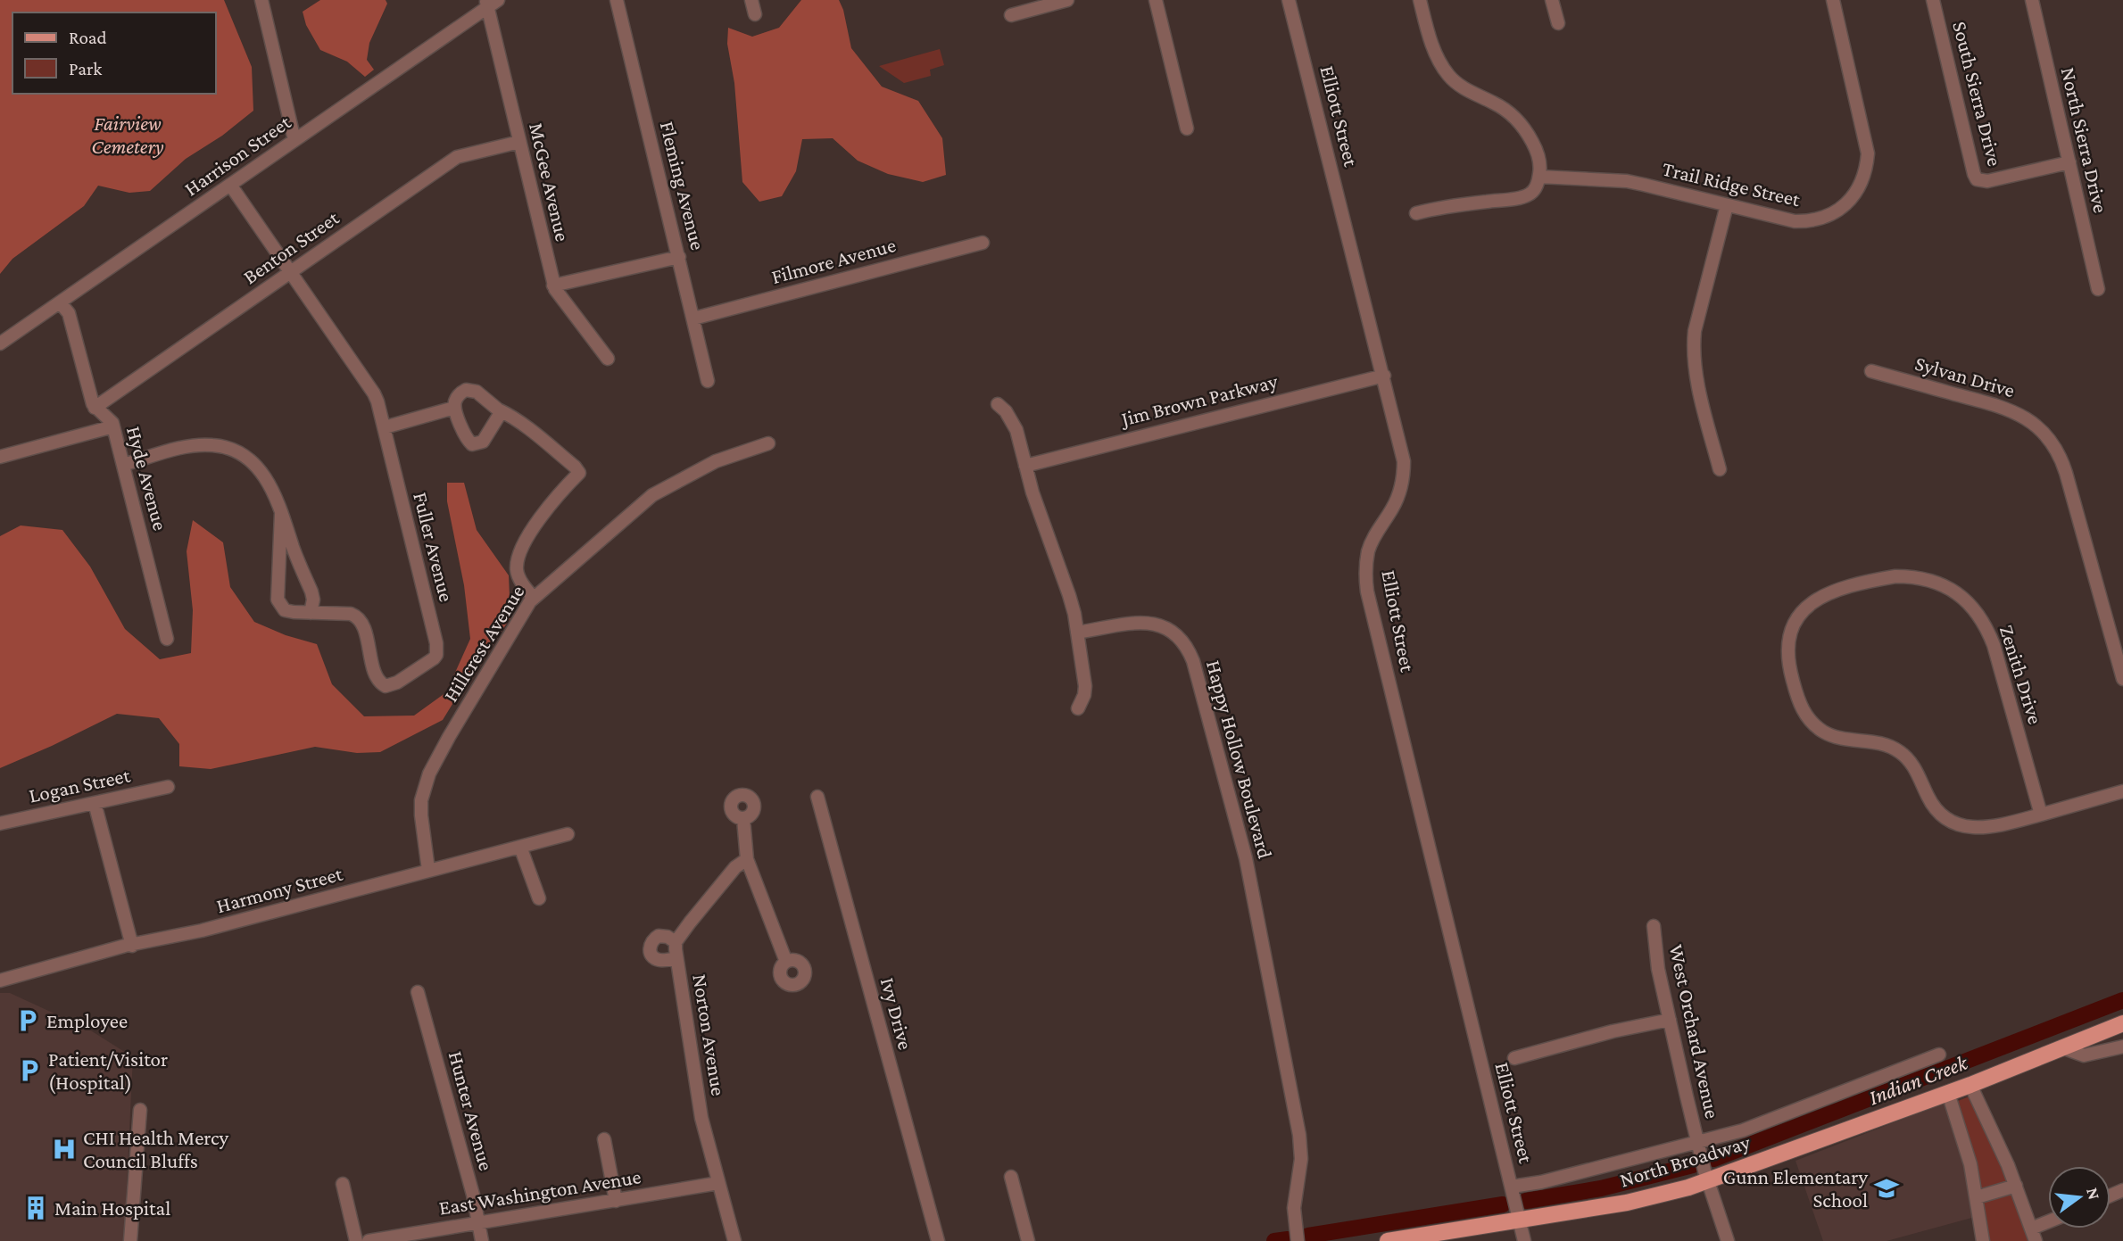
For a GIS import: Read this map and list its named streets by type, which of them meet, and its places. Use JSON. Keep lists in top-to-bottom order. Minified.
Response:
{"streets":{"main road":["North Broadway"],"street":["South Sierra Drive","Elliott Street","North Sierra Drive","Harrison Street","McGee Avenue","Trail Ridge Street","Fleming Avenue","Benton Street","Filmore Avenue","Sylvan Drive","Jim Brown Parkway","Hyde Avenue","Fuller Avenue","Hillcrest Avenue","Zenith Drive","Happy Hollow Boulevard","Logan Street","Harmony Street","Ivy Drive","West Orchard Avenue","Norton Avenue","Hunter Avenue","East Washington Avenue"]},"crossings":[["South Sierra Drive","North Sierra Drive"],["Elliott Street","Jim Brown Parkway"],["Elliott Street","North Broadway"],["Harrison Street","McGee Avenue"],["Harrison Street","Hyde Avenue"],["Harrison Street","Fuller Avenue"],["McGee Avenue","Benton Street"],["Fleming Avenue","Filmore Avenue"],["Benton Street","Hyde Avenue"],["Benton Street","Fuller Avenue"],["Hillcrest Avenue","Harmony Street"],["West Orchard Avenue","North Broadway"],["Norton Avenue","East Washington Avenue"],["Hunter Avenue","East Washington Avenue"]],"water":["Indian Creek"],"parks":["Fairview Cemetery"],"places":{"parking":["Employee","Patient/Visitor (Hospital)"],"hospital":["CHI Health Mercy Council Bluffs"],"school or university":["Gunn Elementary School"],"building":["Main Hospital"]},"legend":["Road","Park"],"north":"right"}
